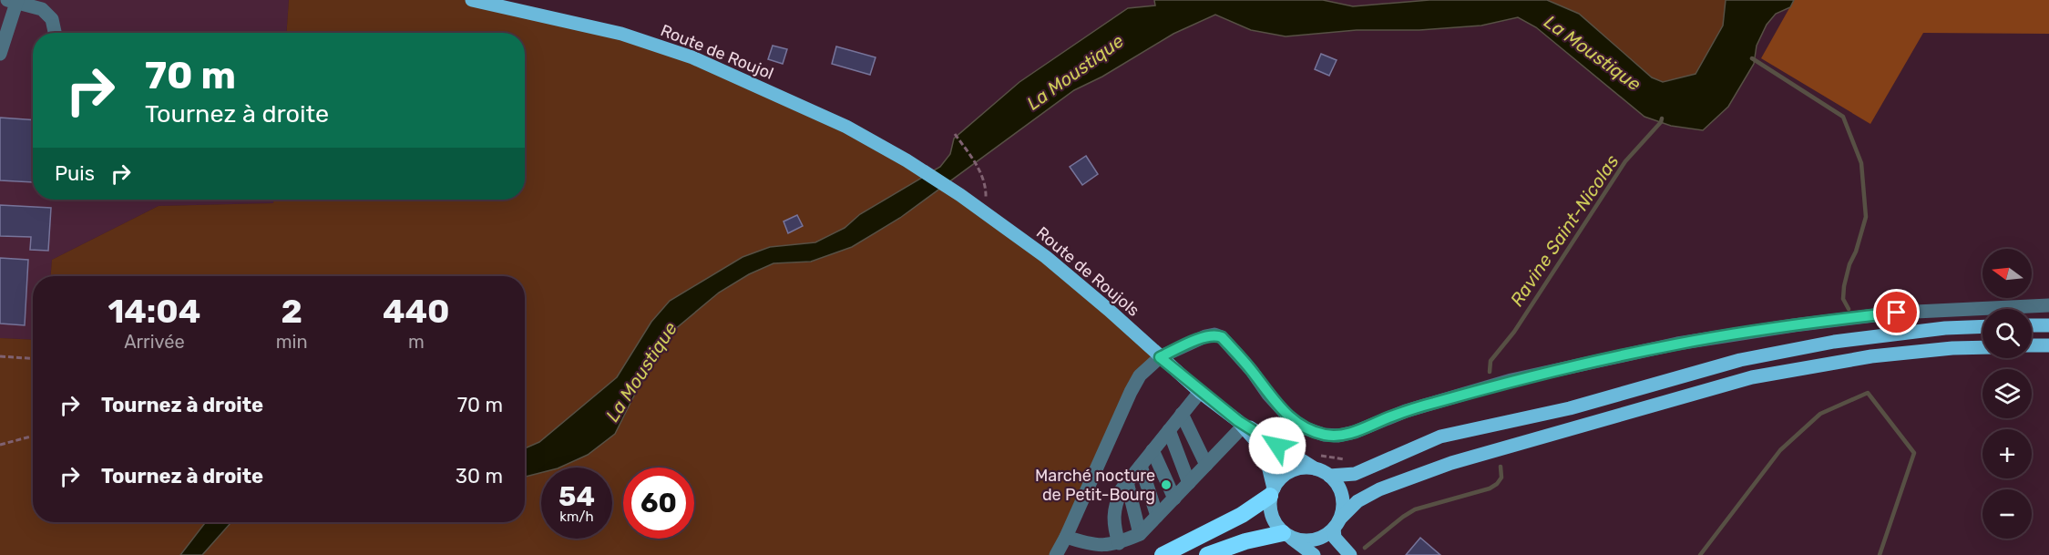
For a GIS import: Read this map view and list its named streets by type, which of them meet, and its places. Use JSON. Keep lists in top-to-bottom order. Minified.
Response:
{"streets":{"main road":["Route de Roujol","Route de Roujols"]},"crossings":[["Route de Roujol","Route de Roujols"]],"water":["La Moustique","Ravine Saint-Nicolas"],"places":["Marché nocture de Petit-Bourg"],"north":"left","page":{"turn":["70 m","Tournez à droite"],"then":"Puis","map_buttons":["+","−"],"eta":["14:04","Arrivée","2","min","440","m"],"list":[{"name":"Tournez à droite","value":"70 m"},{"name":"Tournez à droite","value":"30 m"}],"speed":"54 km/h","limit":"60"}}
